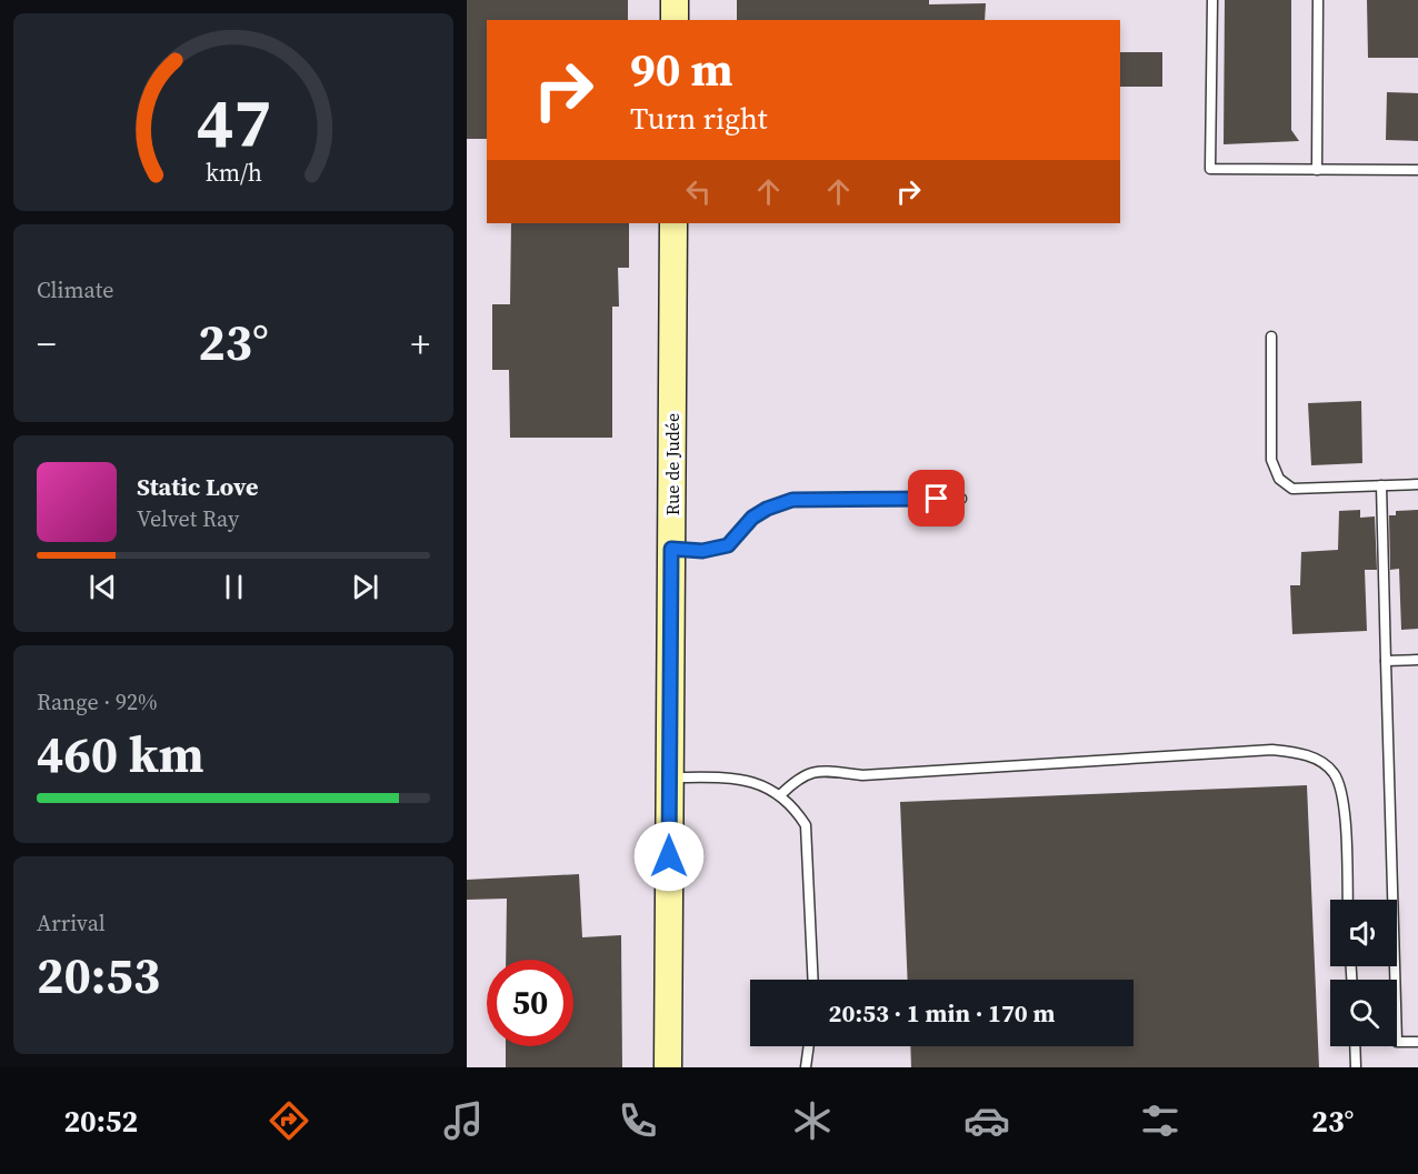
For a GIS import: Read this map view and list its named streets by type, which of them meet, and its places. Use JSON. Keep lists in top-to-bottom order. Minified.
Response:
{"streets":{"main road":["Rue de Judée"]},"page":{"turn":["90 m","Turn right"],"tile":["Climate",["Range · 92%","460 km"],["Arrival","20:53"]],"heat":["−","23°","+"],"song":["Static Love","Velvet Ray"],"limit":"50","trip":"20:53 · 1 min · 170 m","tabs":["20:52","23°"],"gauge":["47","km/h"]}}
